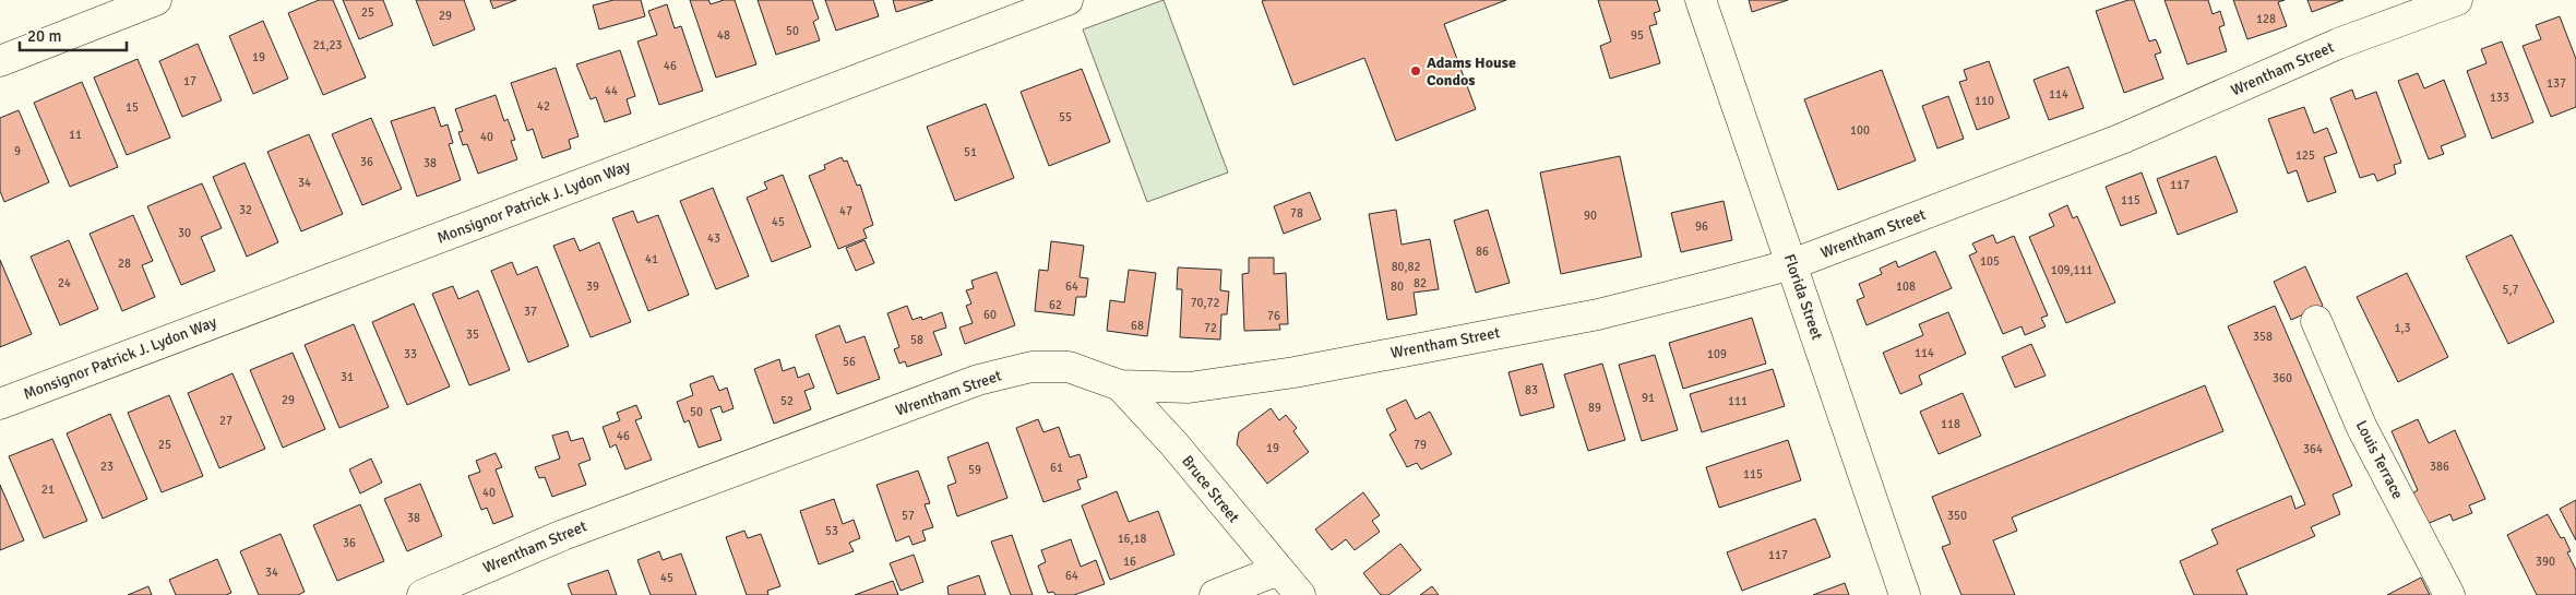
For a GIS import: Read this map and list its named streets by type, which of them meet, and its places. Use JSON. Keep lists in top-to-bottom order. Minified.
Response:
{"streets":{"street":["Wrentham Street","Monsignor Patrick J. Lydon Way","Florida Street","Louis Terrace","Bruce Street"]},"crossings":[["Wrentham Street","Florida Street"],["Wrentham Street","Bruce Street"]],"places":["Adams House Condos"],"house_numbers":["25","29","128","50","48","95","21,23","19","46","17","137","44","114","133","110","42","15","55","100","11","40","9","51","125","36","38","34","117","115","32","47","78","90","45","96","30","43","86","41","105","28","80,82","109,111","24","82","39","64","80","108","5,7","70,72","62","37","60","76","68","72","1,3","35","358","58","114","33","109","56","31","360","83","91","29","52","111","89","50","27","118","46","25","79","19","364","23","386","61","59","115","21","40","57","350","38","53","16,18","36","117","16","390","34","64","45"],"scale_bar":"20 m"}
